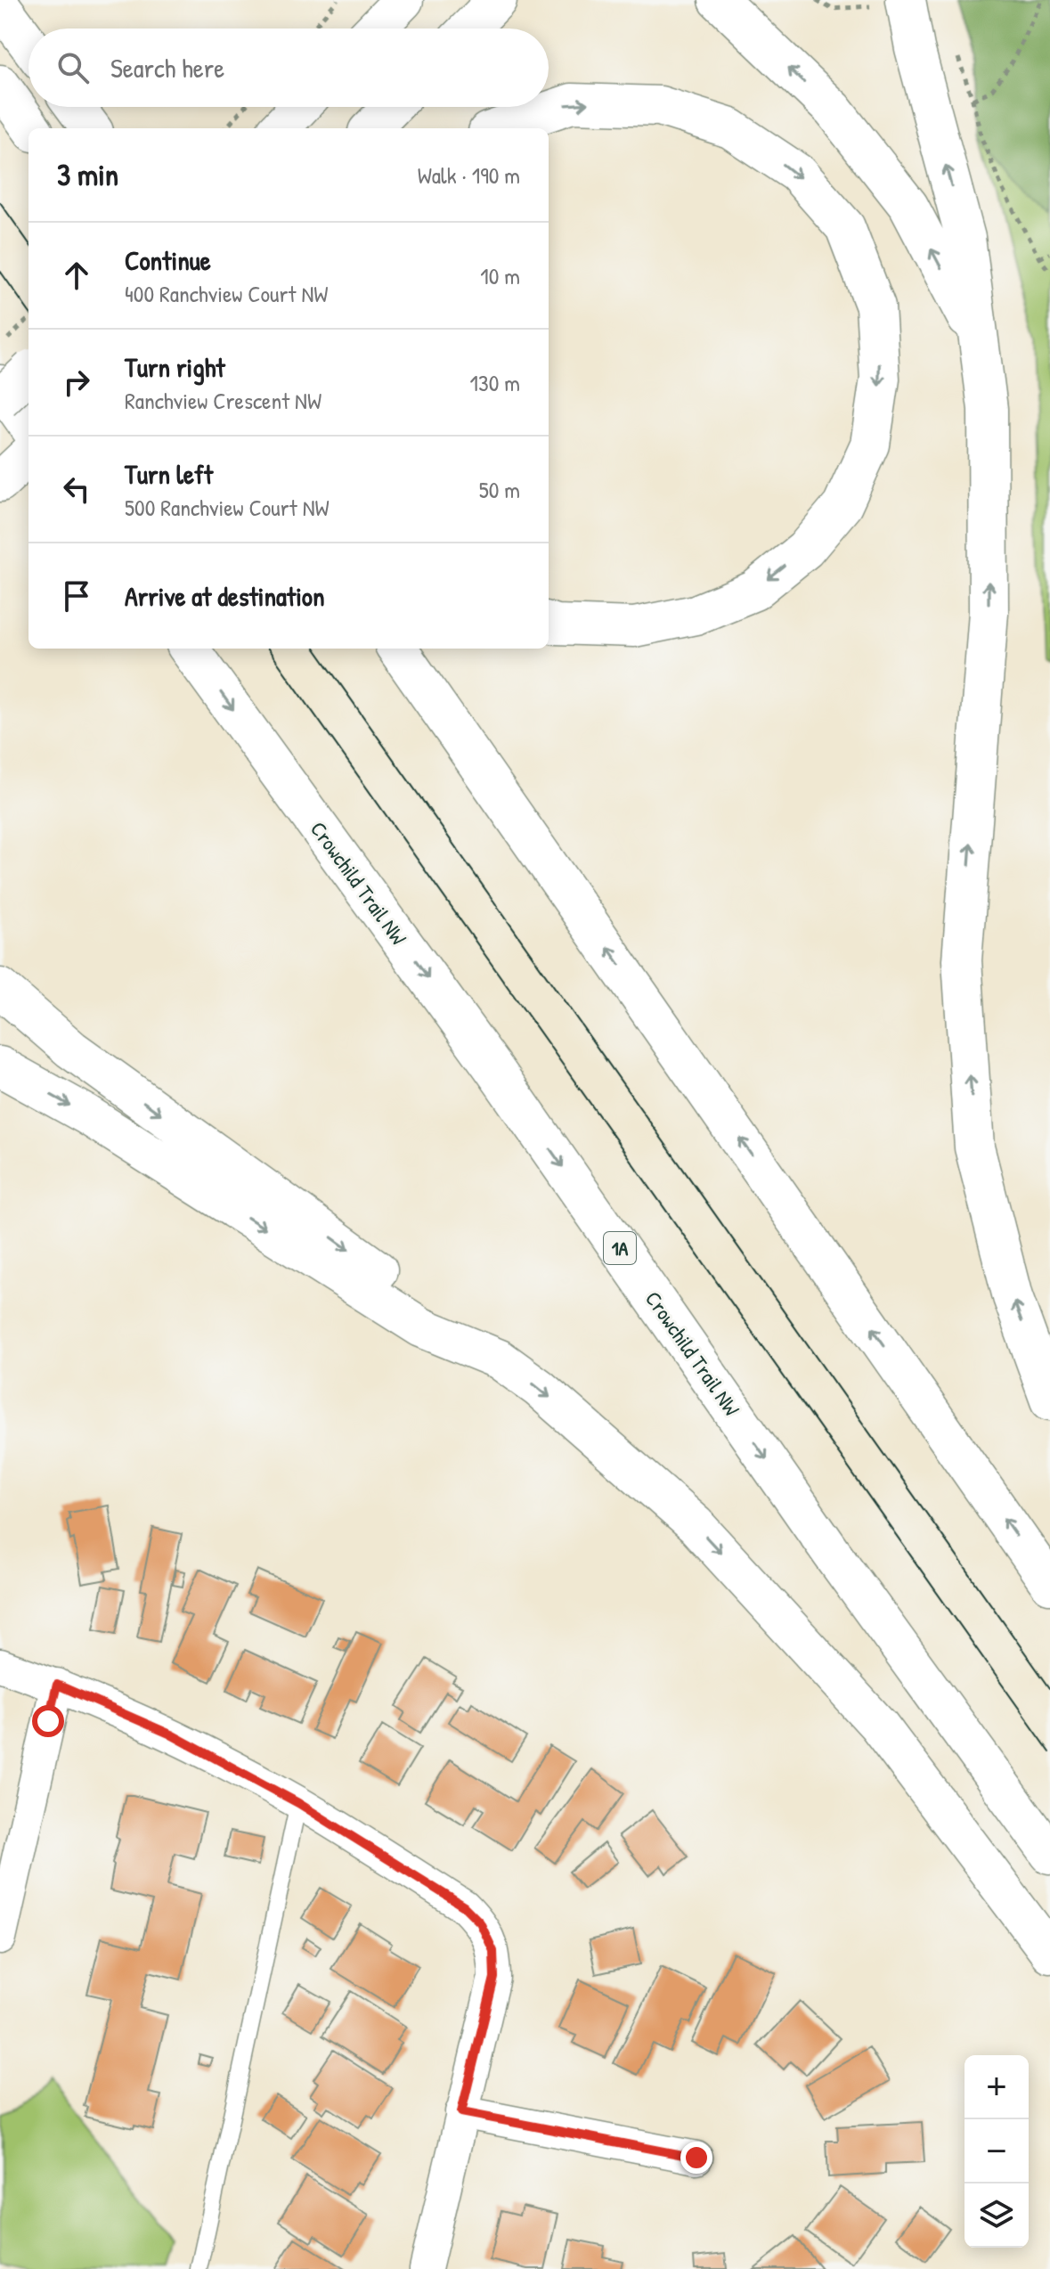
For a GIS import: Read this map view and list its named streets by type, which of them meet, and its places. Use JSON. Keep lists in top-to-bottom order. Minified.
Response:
{"streets":{"main road":["Crowchild Trail NW","1A"]},"page":{"search":"Search here","heading":["3 min","Walk · 190 m"],"list":[["Continue","400 Ranchview Court NW","10 m"],["Turn right","Ranchview Crescent NW","130 m"],["Turn left","500 Ranchview Court NW","50 m"],"Arrive at destination"],"map_buttons":["+","−"]}}
